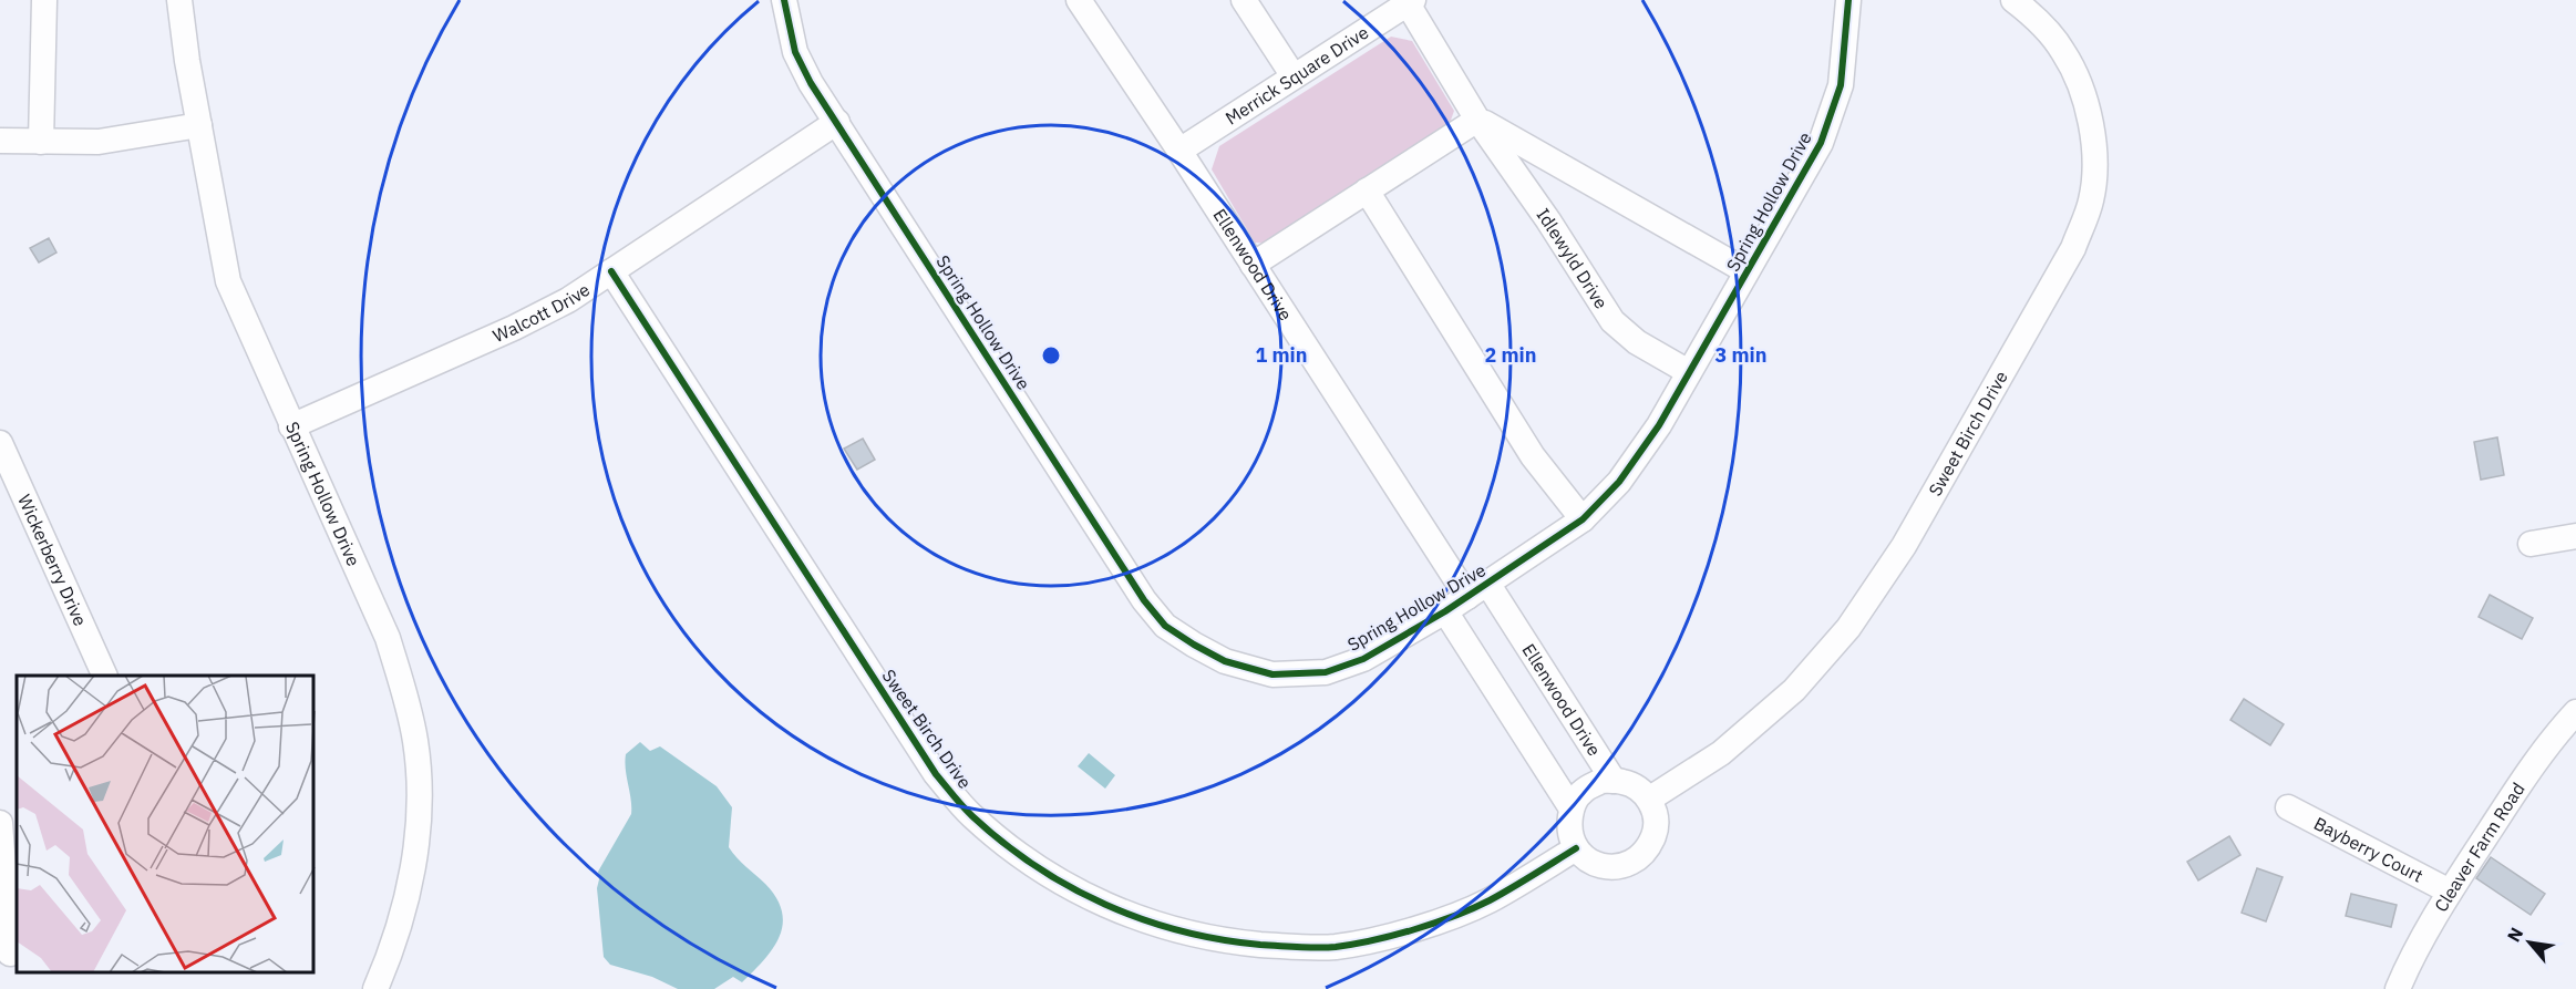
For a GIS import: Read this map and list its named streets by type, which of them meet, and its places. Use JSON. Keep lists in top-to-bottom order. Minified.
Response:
{"streets":{"street":["Merrick Square Drive","Spring Hollow Drive","Idlewyld Drive","Ellenwood Drive","Walcott Drive","Sweet Birch Drive","Wickerberry Drive","Cleaver Farm Road","Bayberry Court"]},"crossings":[["Merrick Square Drive","Idlewyld Drive"],["Merrick Square Drive","Ellenwood Drive"],["Spring Hollow Drive","Idlewyld Drive"],["Spring Hollow Drive","Ellenwood Drive"],["Spring Hollow Drive","Walcott Drive"],["Ellenwood Drive","Sweet Birch Drive"],["Walcott Drive","Sweet Birch Drive"],["Cleaver Farm Road","Bayberry Court"]],"north":"top left","rings":["1 min","2 min","3 min"]}
